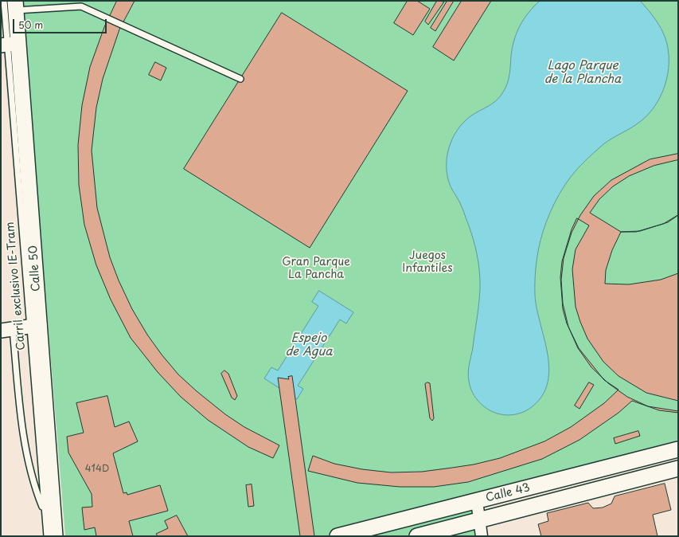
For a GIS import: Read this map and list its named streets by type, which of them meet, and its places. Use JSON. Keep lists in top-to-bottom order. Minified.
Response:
{"streets":{"main road":["Calle 50","Calle 43"],"lane":["Carril exclusivo IE-Tram"]},"crossings":[["Calle 50","Carril exclusivo IE-Tram"]],"water":["Lago Parque de la Plancha","Espejo de Agua"],"parks":["Juegos Infantiles","Gran Parque La Pancha"],"house_numbers":["414D"],"scale_bar":"50 m"}
